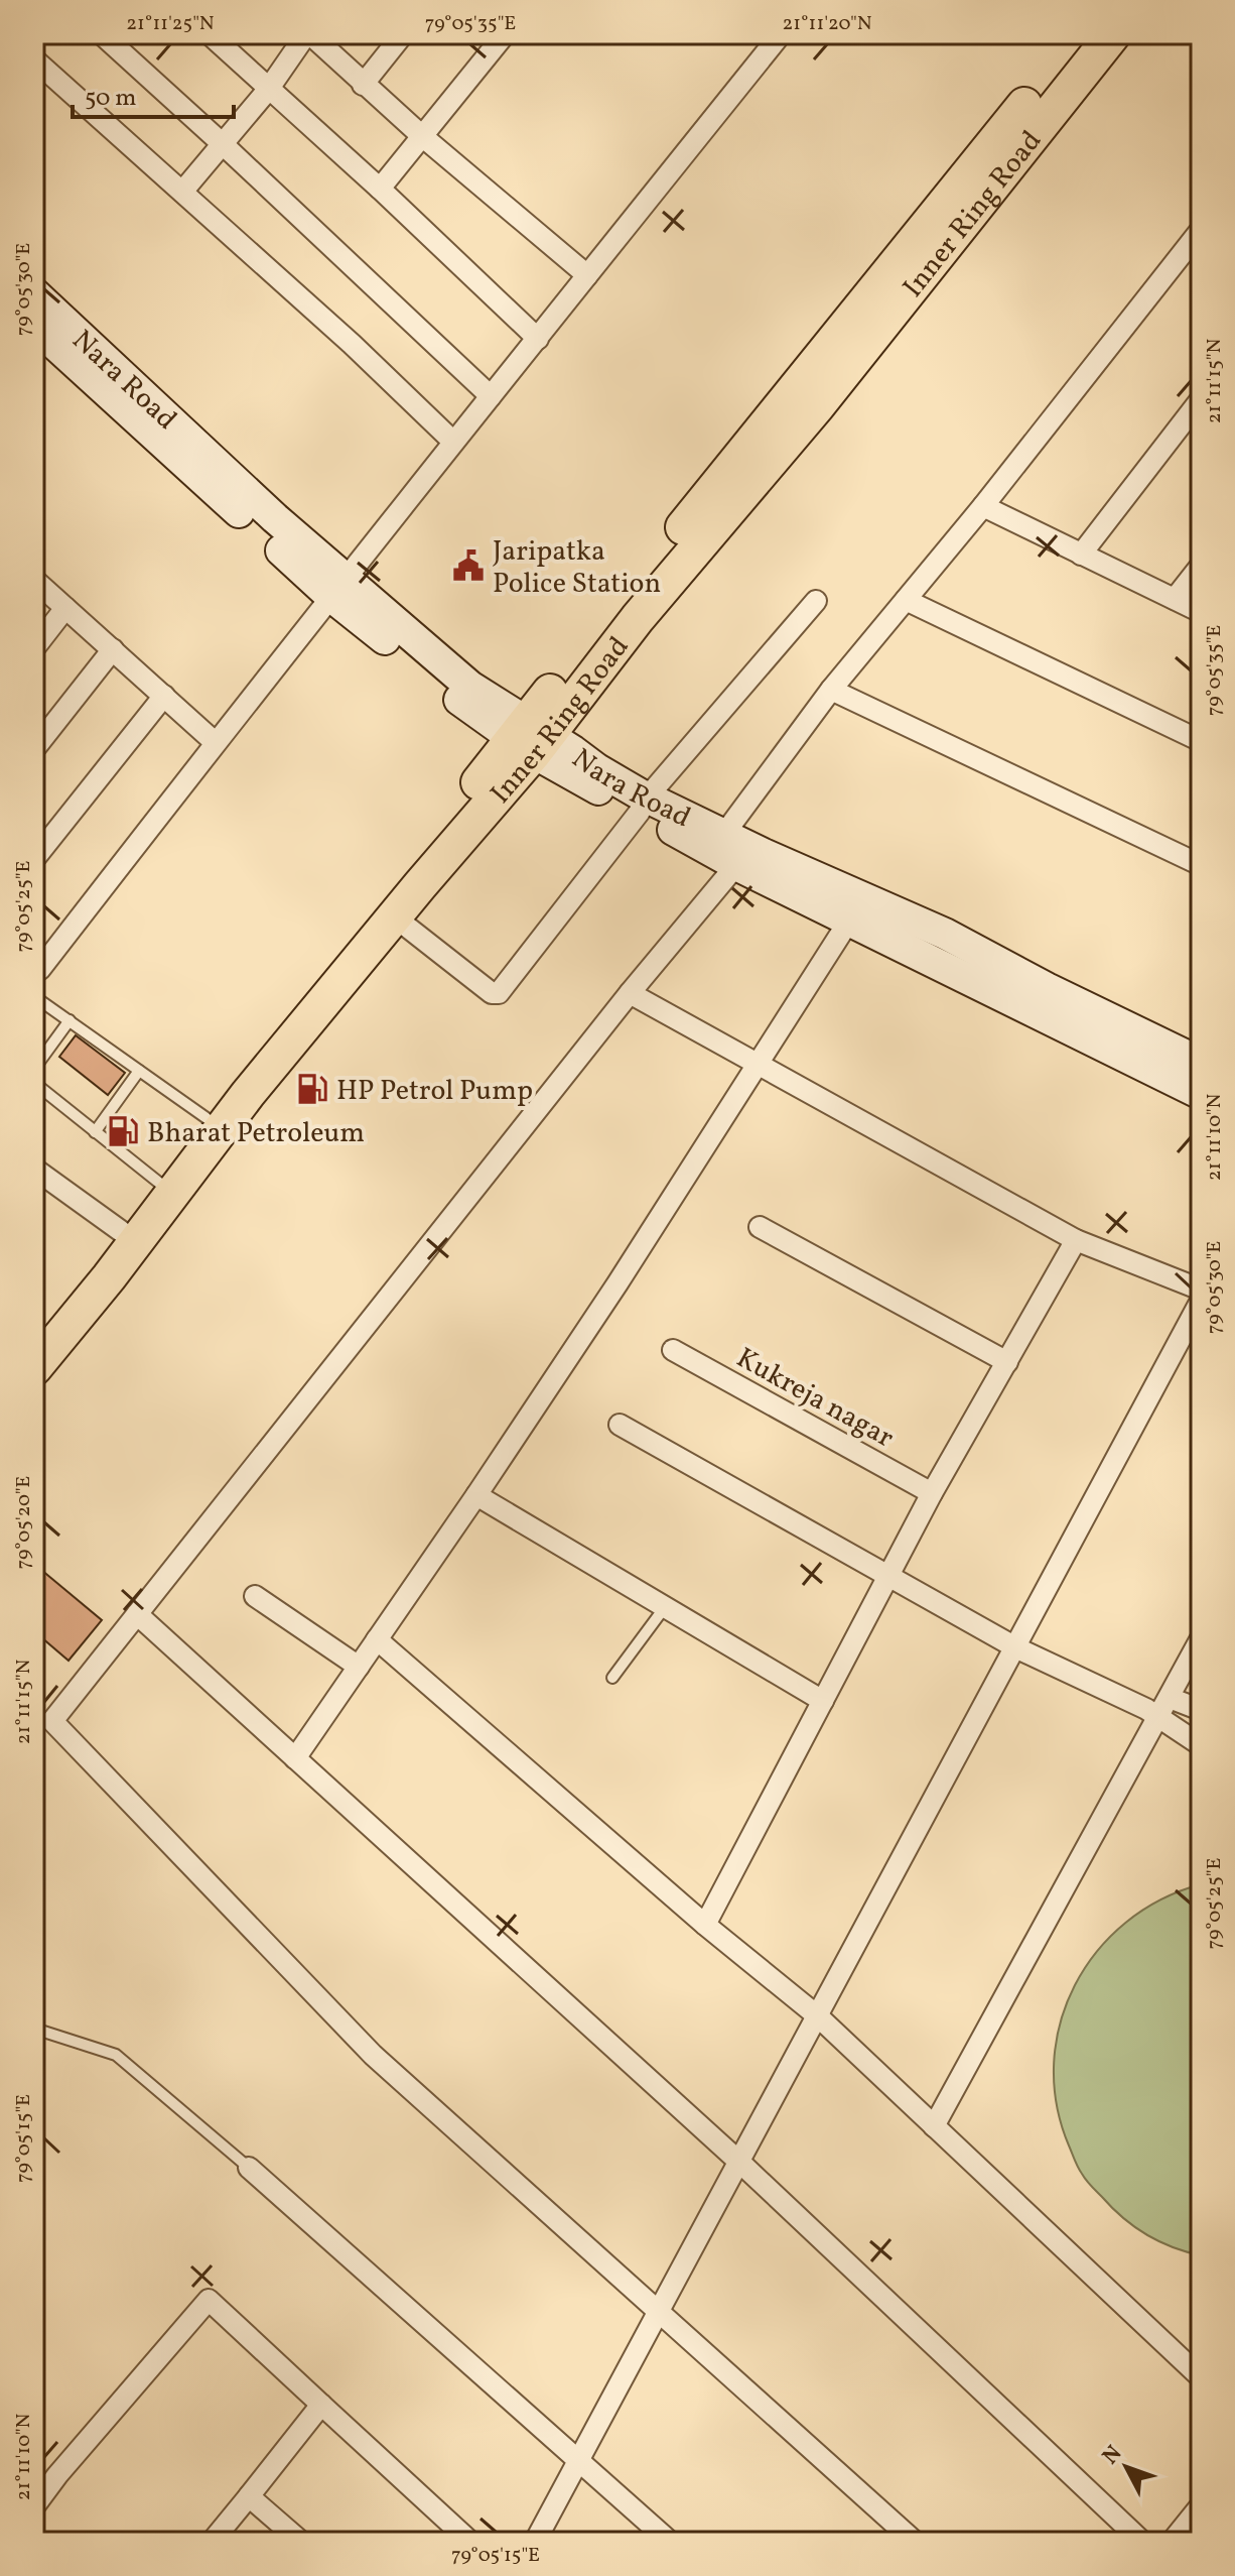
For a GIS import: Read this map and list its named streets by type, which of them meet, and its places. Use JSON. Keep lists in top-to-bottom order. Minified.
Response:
{"streets":{"highway":["Inner Ring Road"],"main road":["Nara Road"],"street":["Kukreja nagar"]},"crossings":[["Inner Ring Road","Nara Road"]],"places":{"public building":["Jaripatka Police Station"],"fuel station":["HP Petrol Pump","Bharat Petroleum"]},"scale_bar":"50 m","north":"top left","coordinates":["21°11'25\"N","79°05'35\"E","21°11'20\"N","79°05'30\"E","21°11'15\"N","79°05'25\"E","21°11'10\"N","79°05'20\"E","79°05'15\"E"]}
